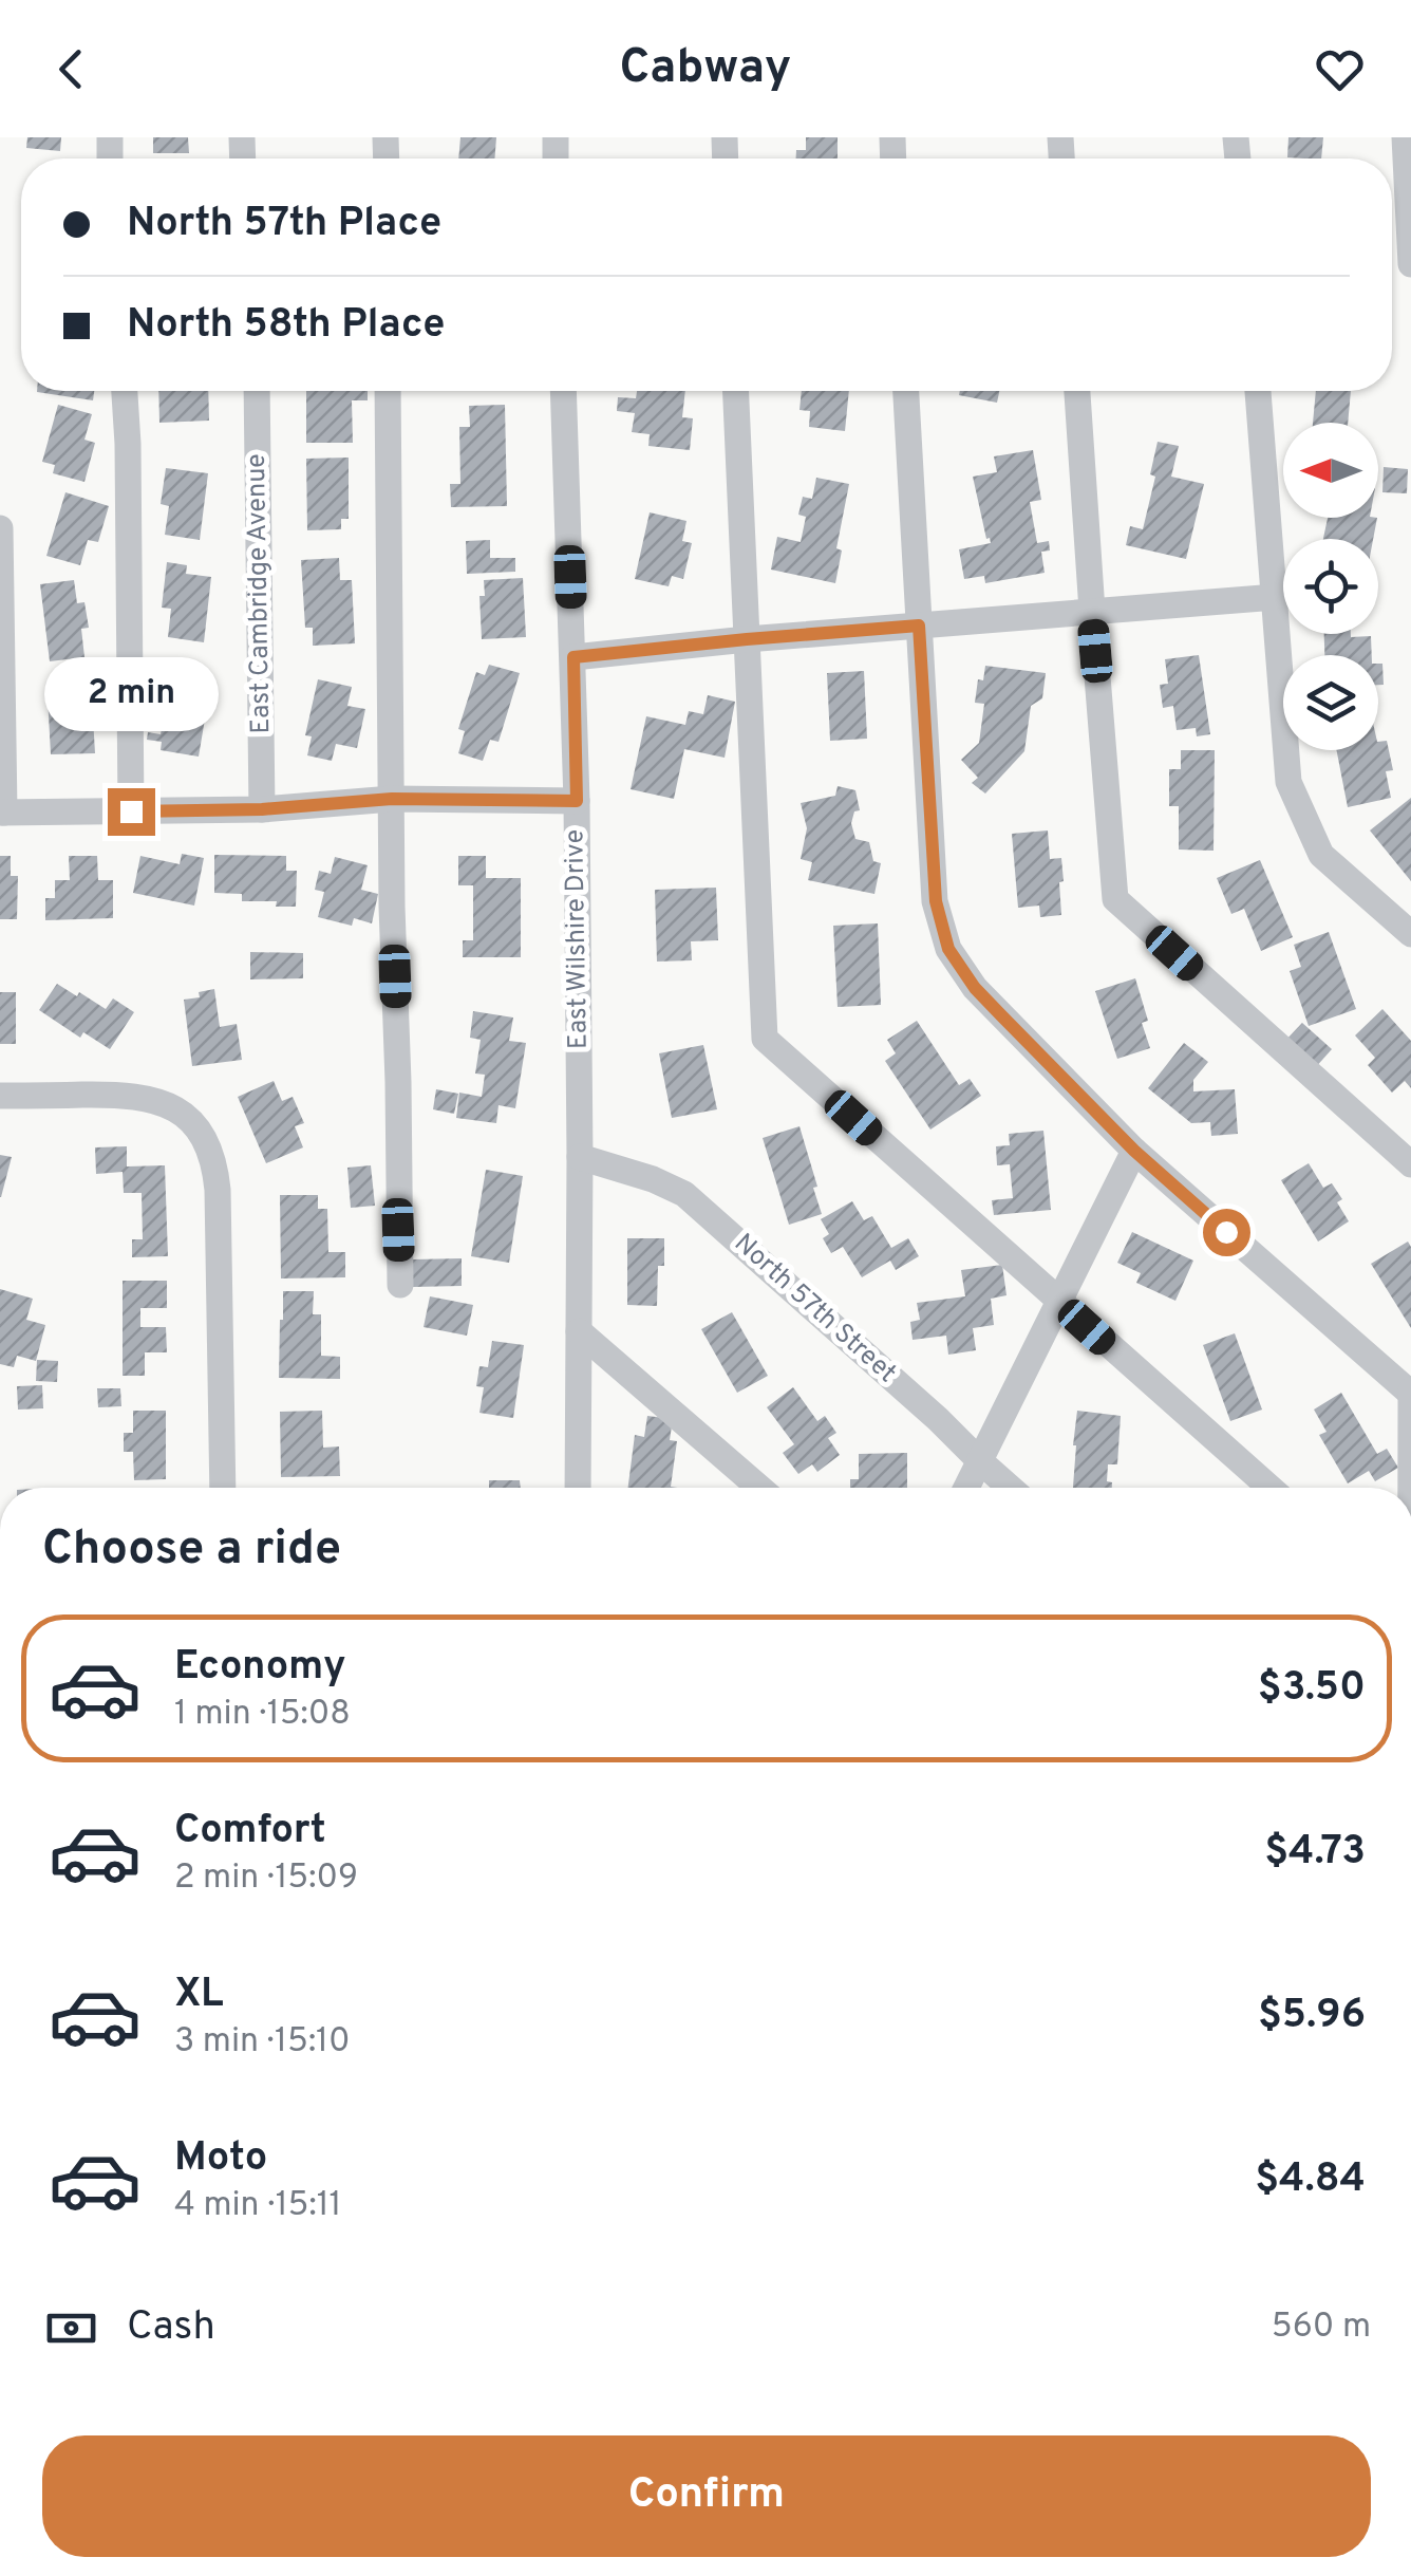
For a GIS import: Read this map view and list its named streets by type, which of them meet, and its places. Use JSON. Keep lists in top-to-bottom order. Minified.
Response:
{"streets":{"street":["East Cambridge Avenue","East Wilshire Drive","North 57th Street"]},"crossings":[["East Wilshire Drive","North 57th Street"]],"north":"left","page":{"header":"Cabway","banner":["North 57th Place","North 58th Place"],"bubble":"2 min","heading":"Choose a ride","list":[{"name":"Economy","note":"1 min · 15:08","value":"$3.50"},{"name":"Comfort","note":"2 min · 15:09","value":"$4.73"},{"name":"XL","note":"3 min · 15:10","value":"$5.96"},{"name":"Moto","note":"4 min · 15:11","value":"$4.84"}],"pay":["Cash","560 m"],"buttons":"Confirm"}}
